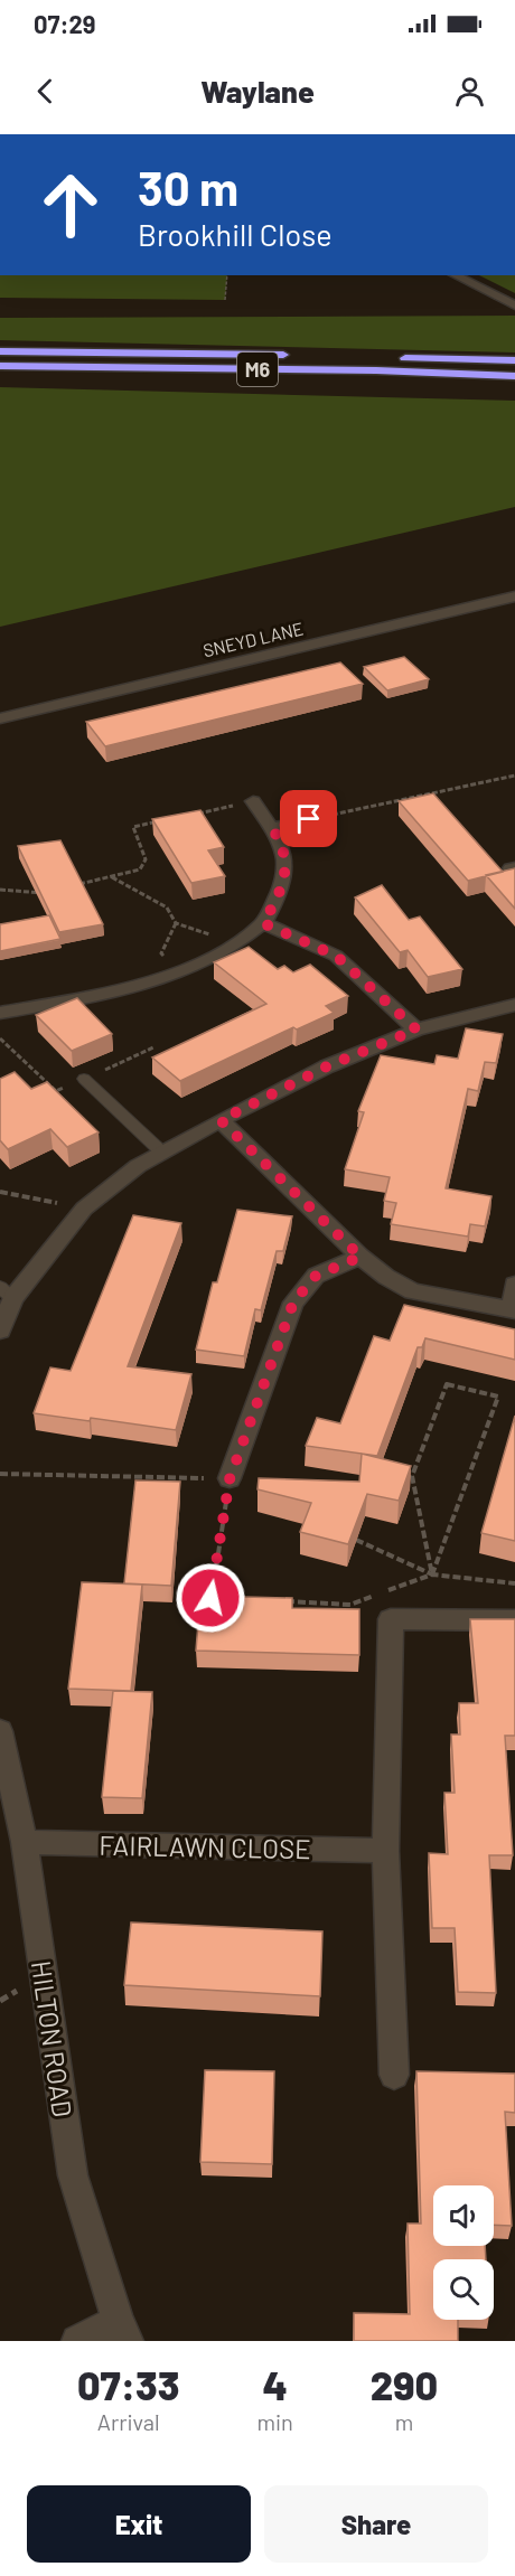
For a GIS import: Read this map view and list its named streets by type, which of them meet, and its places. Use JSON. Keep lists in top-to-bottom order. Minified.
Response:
{"streets":{"highway":["M6"],"street":["SNEYD LANE","FAIRLAWN CLOSE","HILTON ROAD"]},"crossings":[["FAIRLAWN CLOSE","HILTON ROAD"]],"page":{"status":"07:29","header":"Waylane","turn":["30 m","Brookhill Close"],"eta":["07:33","Arrival","4","min","290","m"],"buttons":["Exit","Share"]}}
